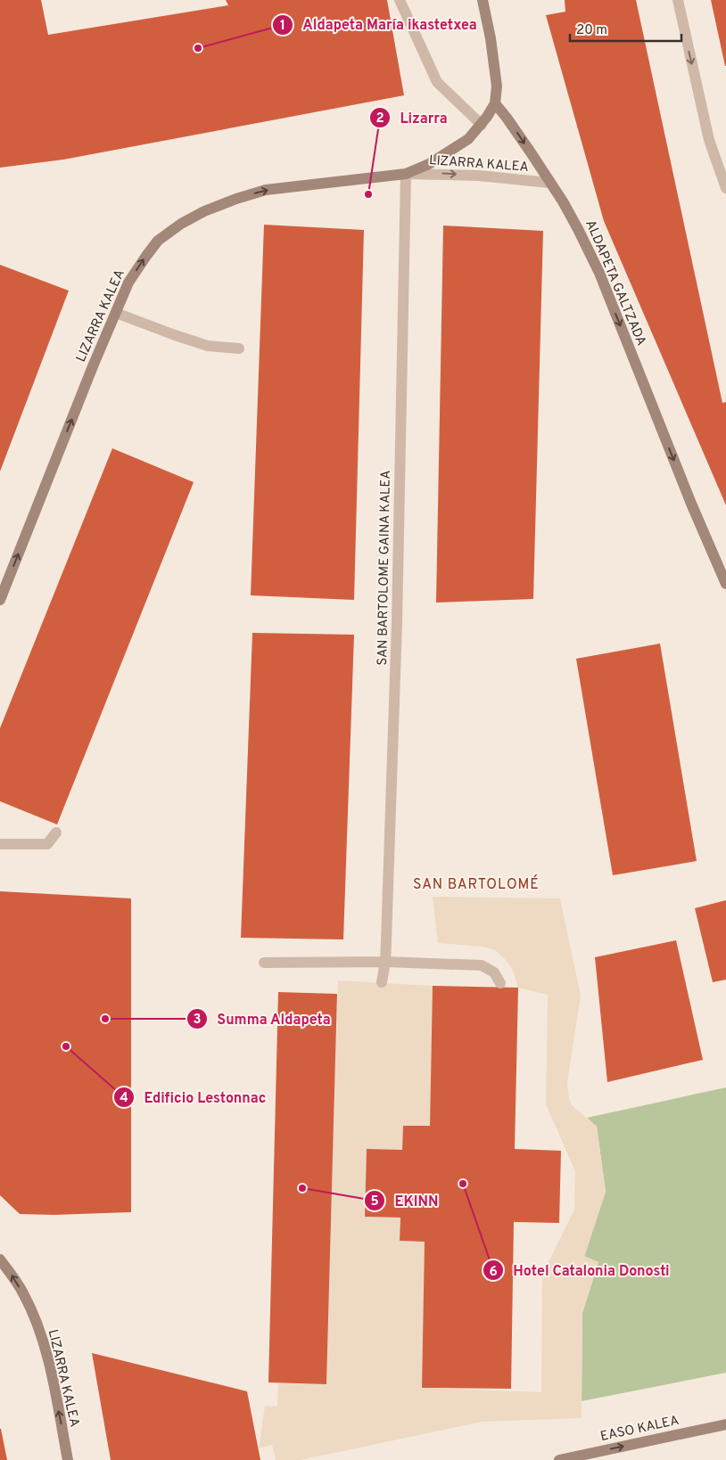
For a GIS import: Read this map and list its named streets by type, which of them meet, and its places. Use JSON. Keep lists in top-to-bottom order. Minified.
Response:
{"streets":{"street":["LIZARRA KALEA","ALDAPETA GALTZADA","SAN BARTOLOME GAINA KALEA","EASO KALEA"]},"crossings":[["LIZARRA KALEA","ALDAPETA GALTZADA"],["LIZARRA KALEA","SAN BARTOLOME GAINA KALEA"]],"one_way":["ALDAPETA GALTZADA","EASO KALEA"],"districts":["SAN BARTOLOMÉ"],"places":["Aldapeta María ikastetxea","Lizarra","Summa Aldapeta","Edificio Lestonnac","Hotel Catalonia Donosti","EKINN"],"scale_bar":"20 m"}
